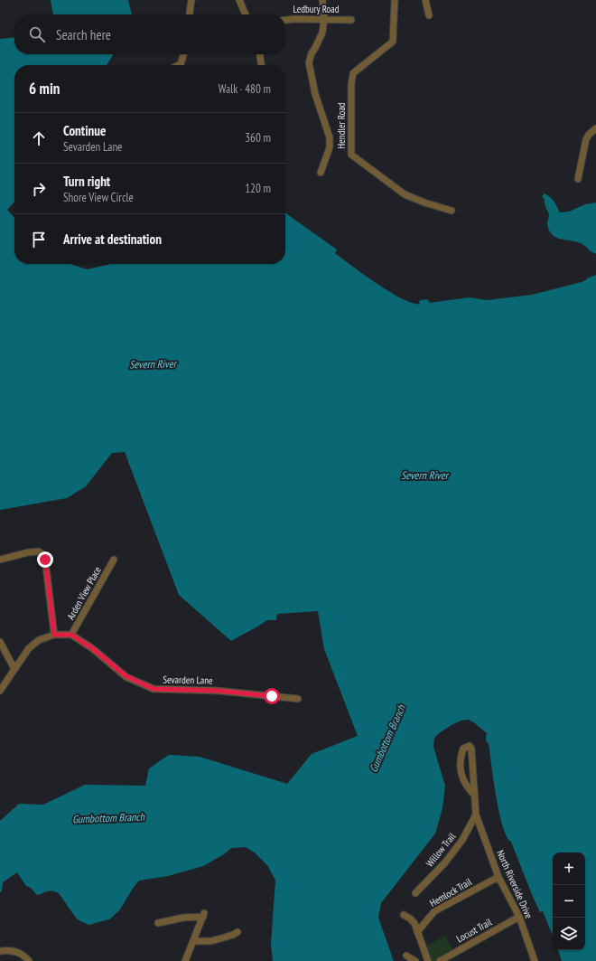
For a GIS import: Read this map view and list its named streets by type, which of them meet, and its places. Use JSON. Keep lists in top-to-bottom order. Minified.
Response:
{"streets":{"street":["Ledbury Road","Hendler Road","Arden View Place","Sevarden Lane","Willow Trail","North Riverside Drive","Hemlock Trail","Locust Trail"]},"crossings":[["Arden View Place","Sevarden Lane"],["Willow Trail","North Riverside Drive"],["North Riverside Drive","Hemlock Trail"],["North Riverside Drive","Locust Trail"]],"water":["Severn River","Gumbottom Branch"],"page":{"search":"Search here","heading":["6 min","Walk · 480 m"],"list":[["Continue","Sevarden Lane","360 m"],["Turn right","Shore View Circle","120 m"],"Arrive at destination"],"map_buttons":["+","−"]}}
